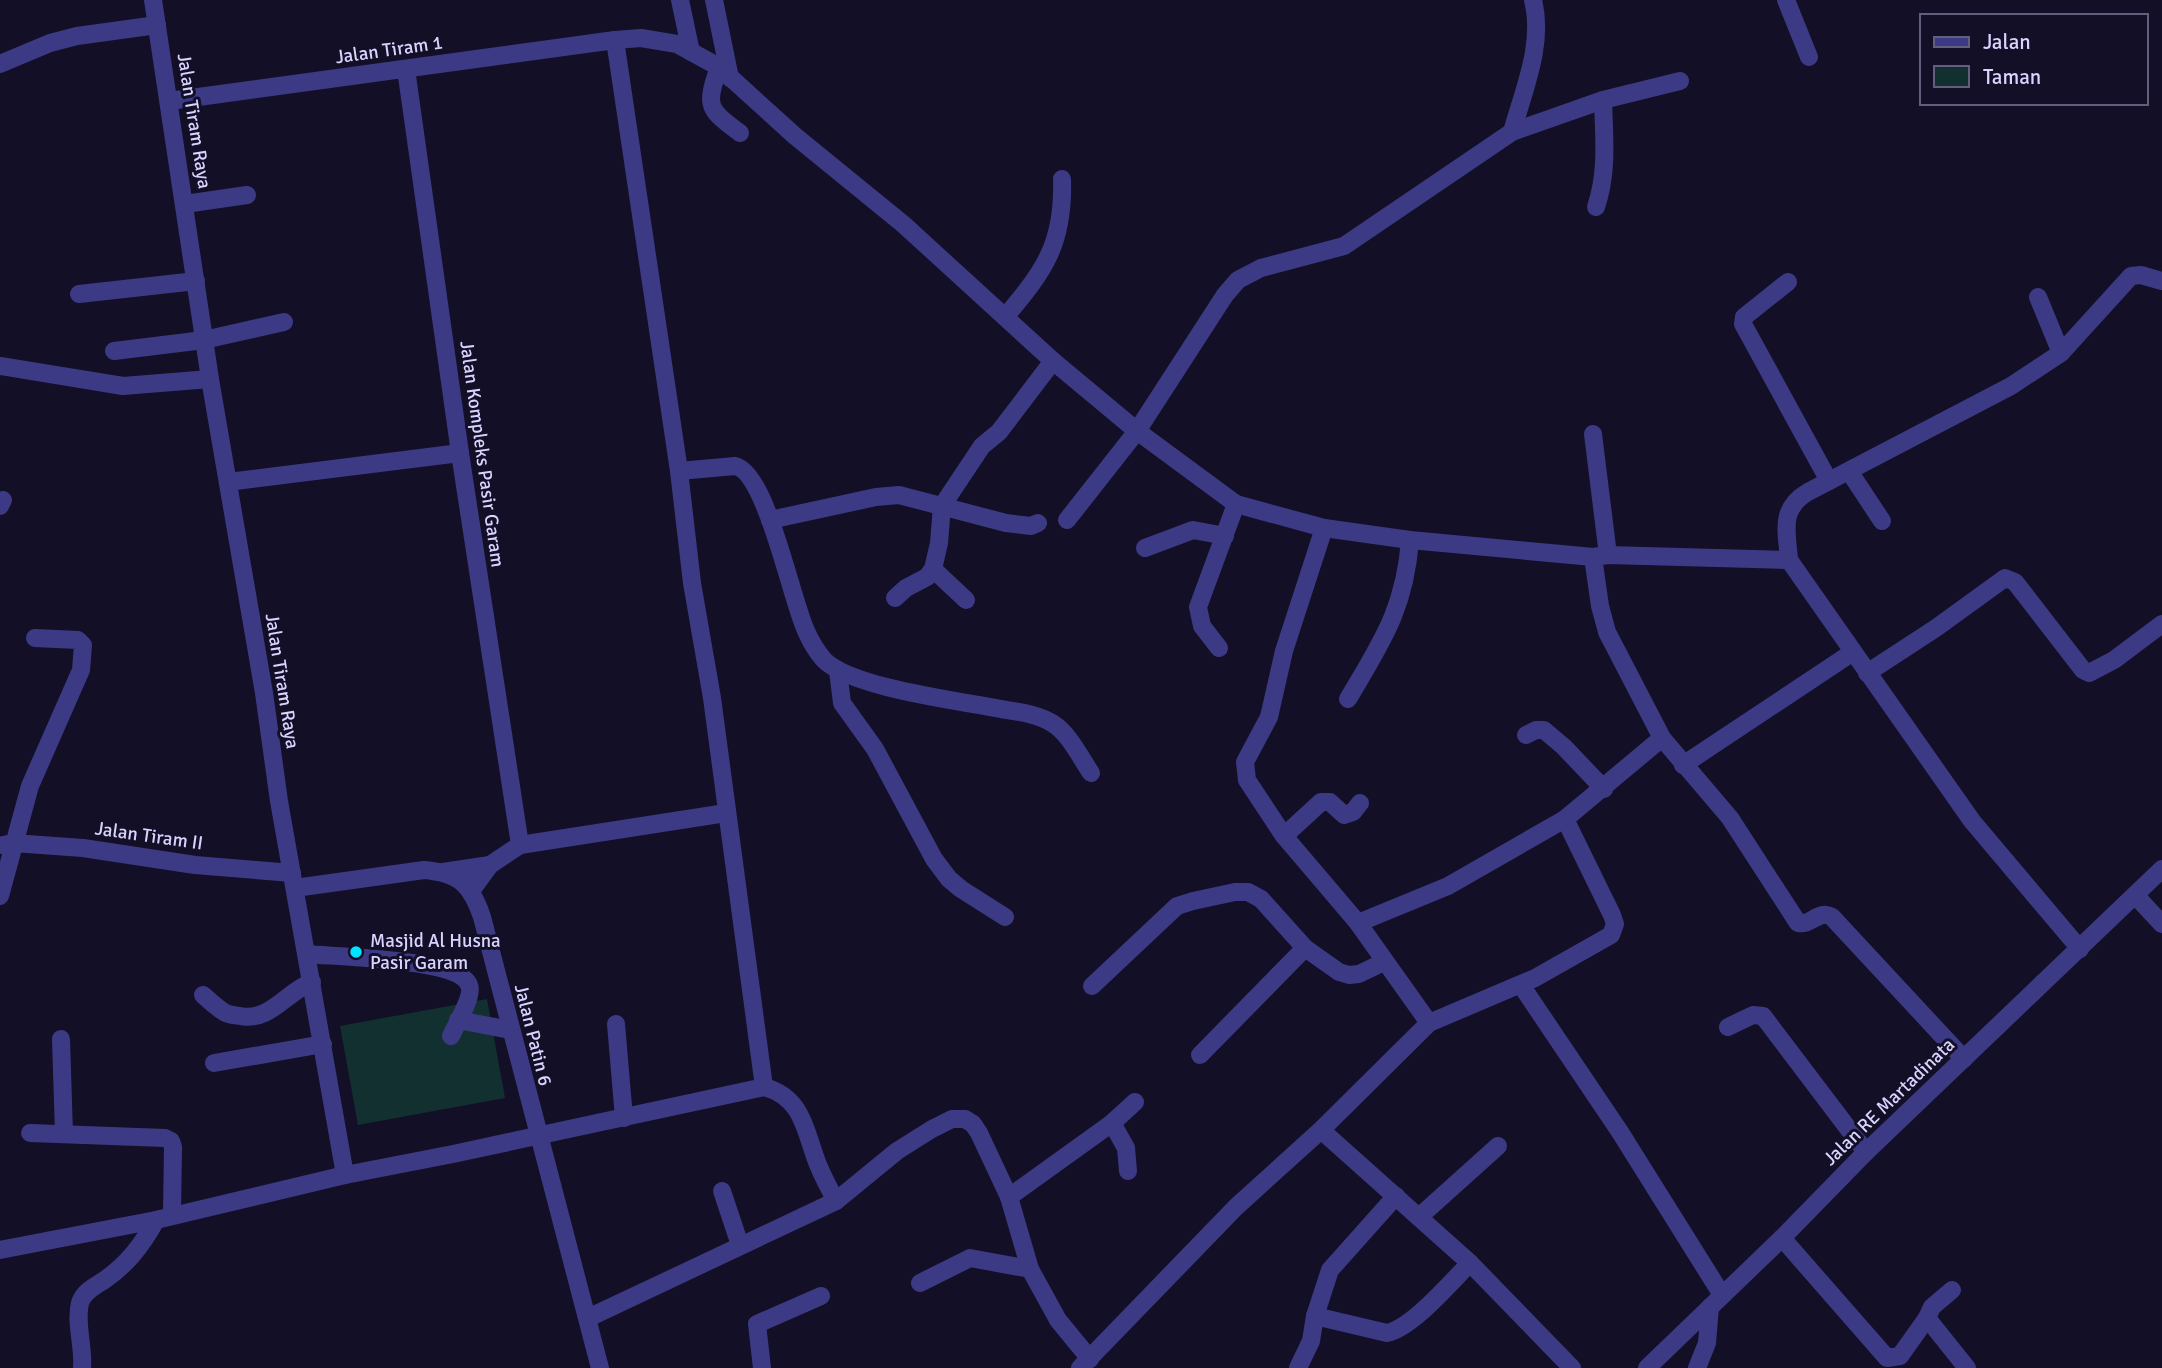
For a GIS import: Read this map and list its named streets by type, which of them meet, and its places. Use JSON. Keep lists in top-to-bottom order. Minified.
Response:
{"streets":{"street":["Jalan Tiram 1","Jalan Tiram Raya","Jalan Kompleks Pasir Garam","Jalan Tiram II","Jalan Patin 6","Jalan RE Martadinata"]},"crossings":[["Jalan Tiram 1","Jalan Tiram Raya"],["Jalan Tiram 1","Jalan Kompleks Pasir Garam"],["Jalan Tiram Raya","Jalan Tiram II"]],"places":["Masjid Al Husna Pasir Garam"],"legend":["Jalan","Taman"]}
